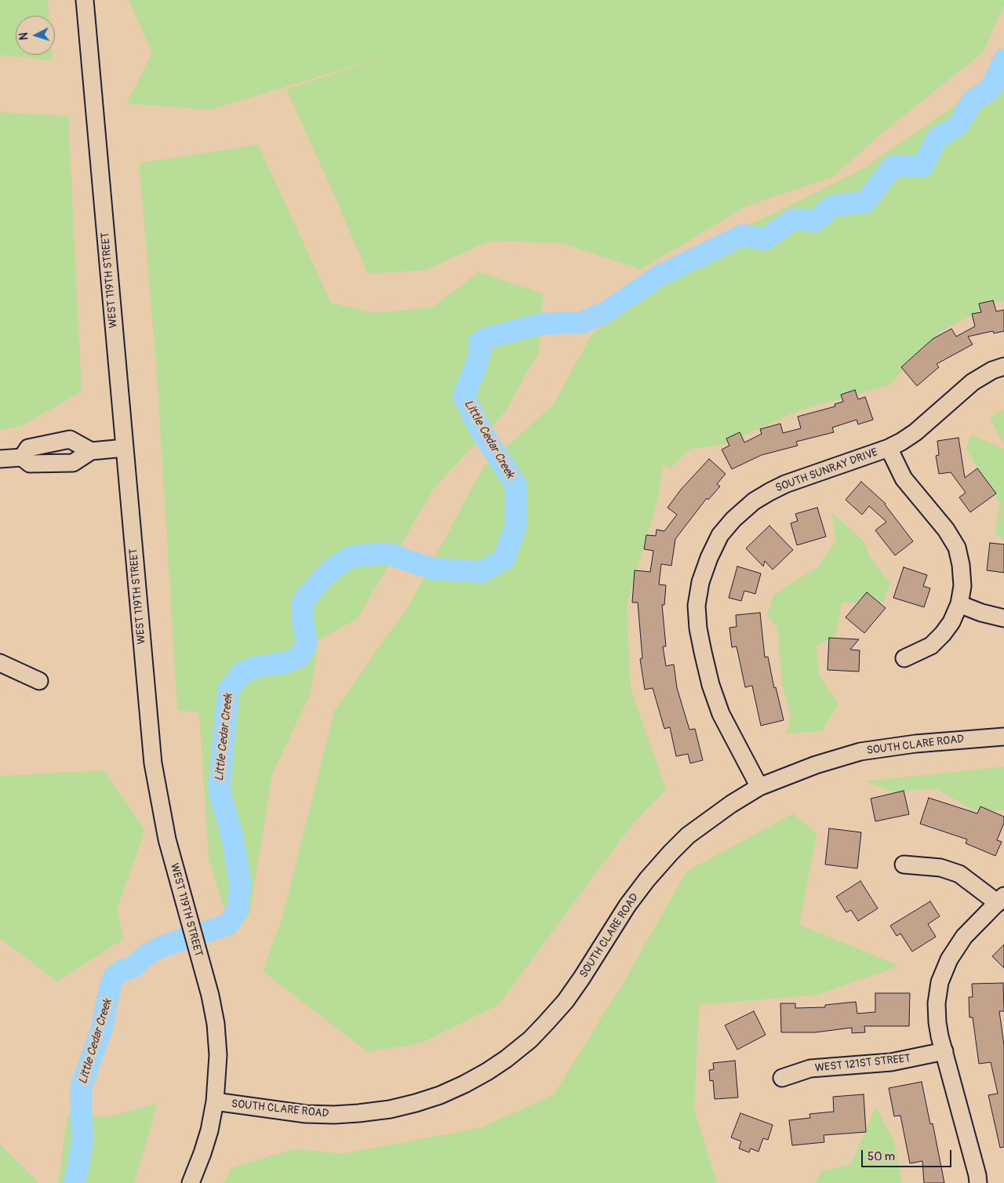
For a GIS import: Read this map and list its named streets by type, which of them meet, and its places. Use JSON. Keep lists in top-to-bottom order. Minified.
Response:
{"streets":{"street":["WEST 119TH STREET","SOUTH SUNRAY DRIVE","SOUTH CLARE ROAD","WEST 121ST STREET"]},"crossings":[["WEST 119TH STREET","SOUTH CLARE ROAD"],["SOUTH SUNRAY DRIVE","SOUTH CLARE ROAD"]],"water":["Little Cedar Creek"],"scale_bar":"50 m","north":"left"}
